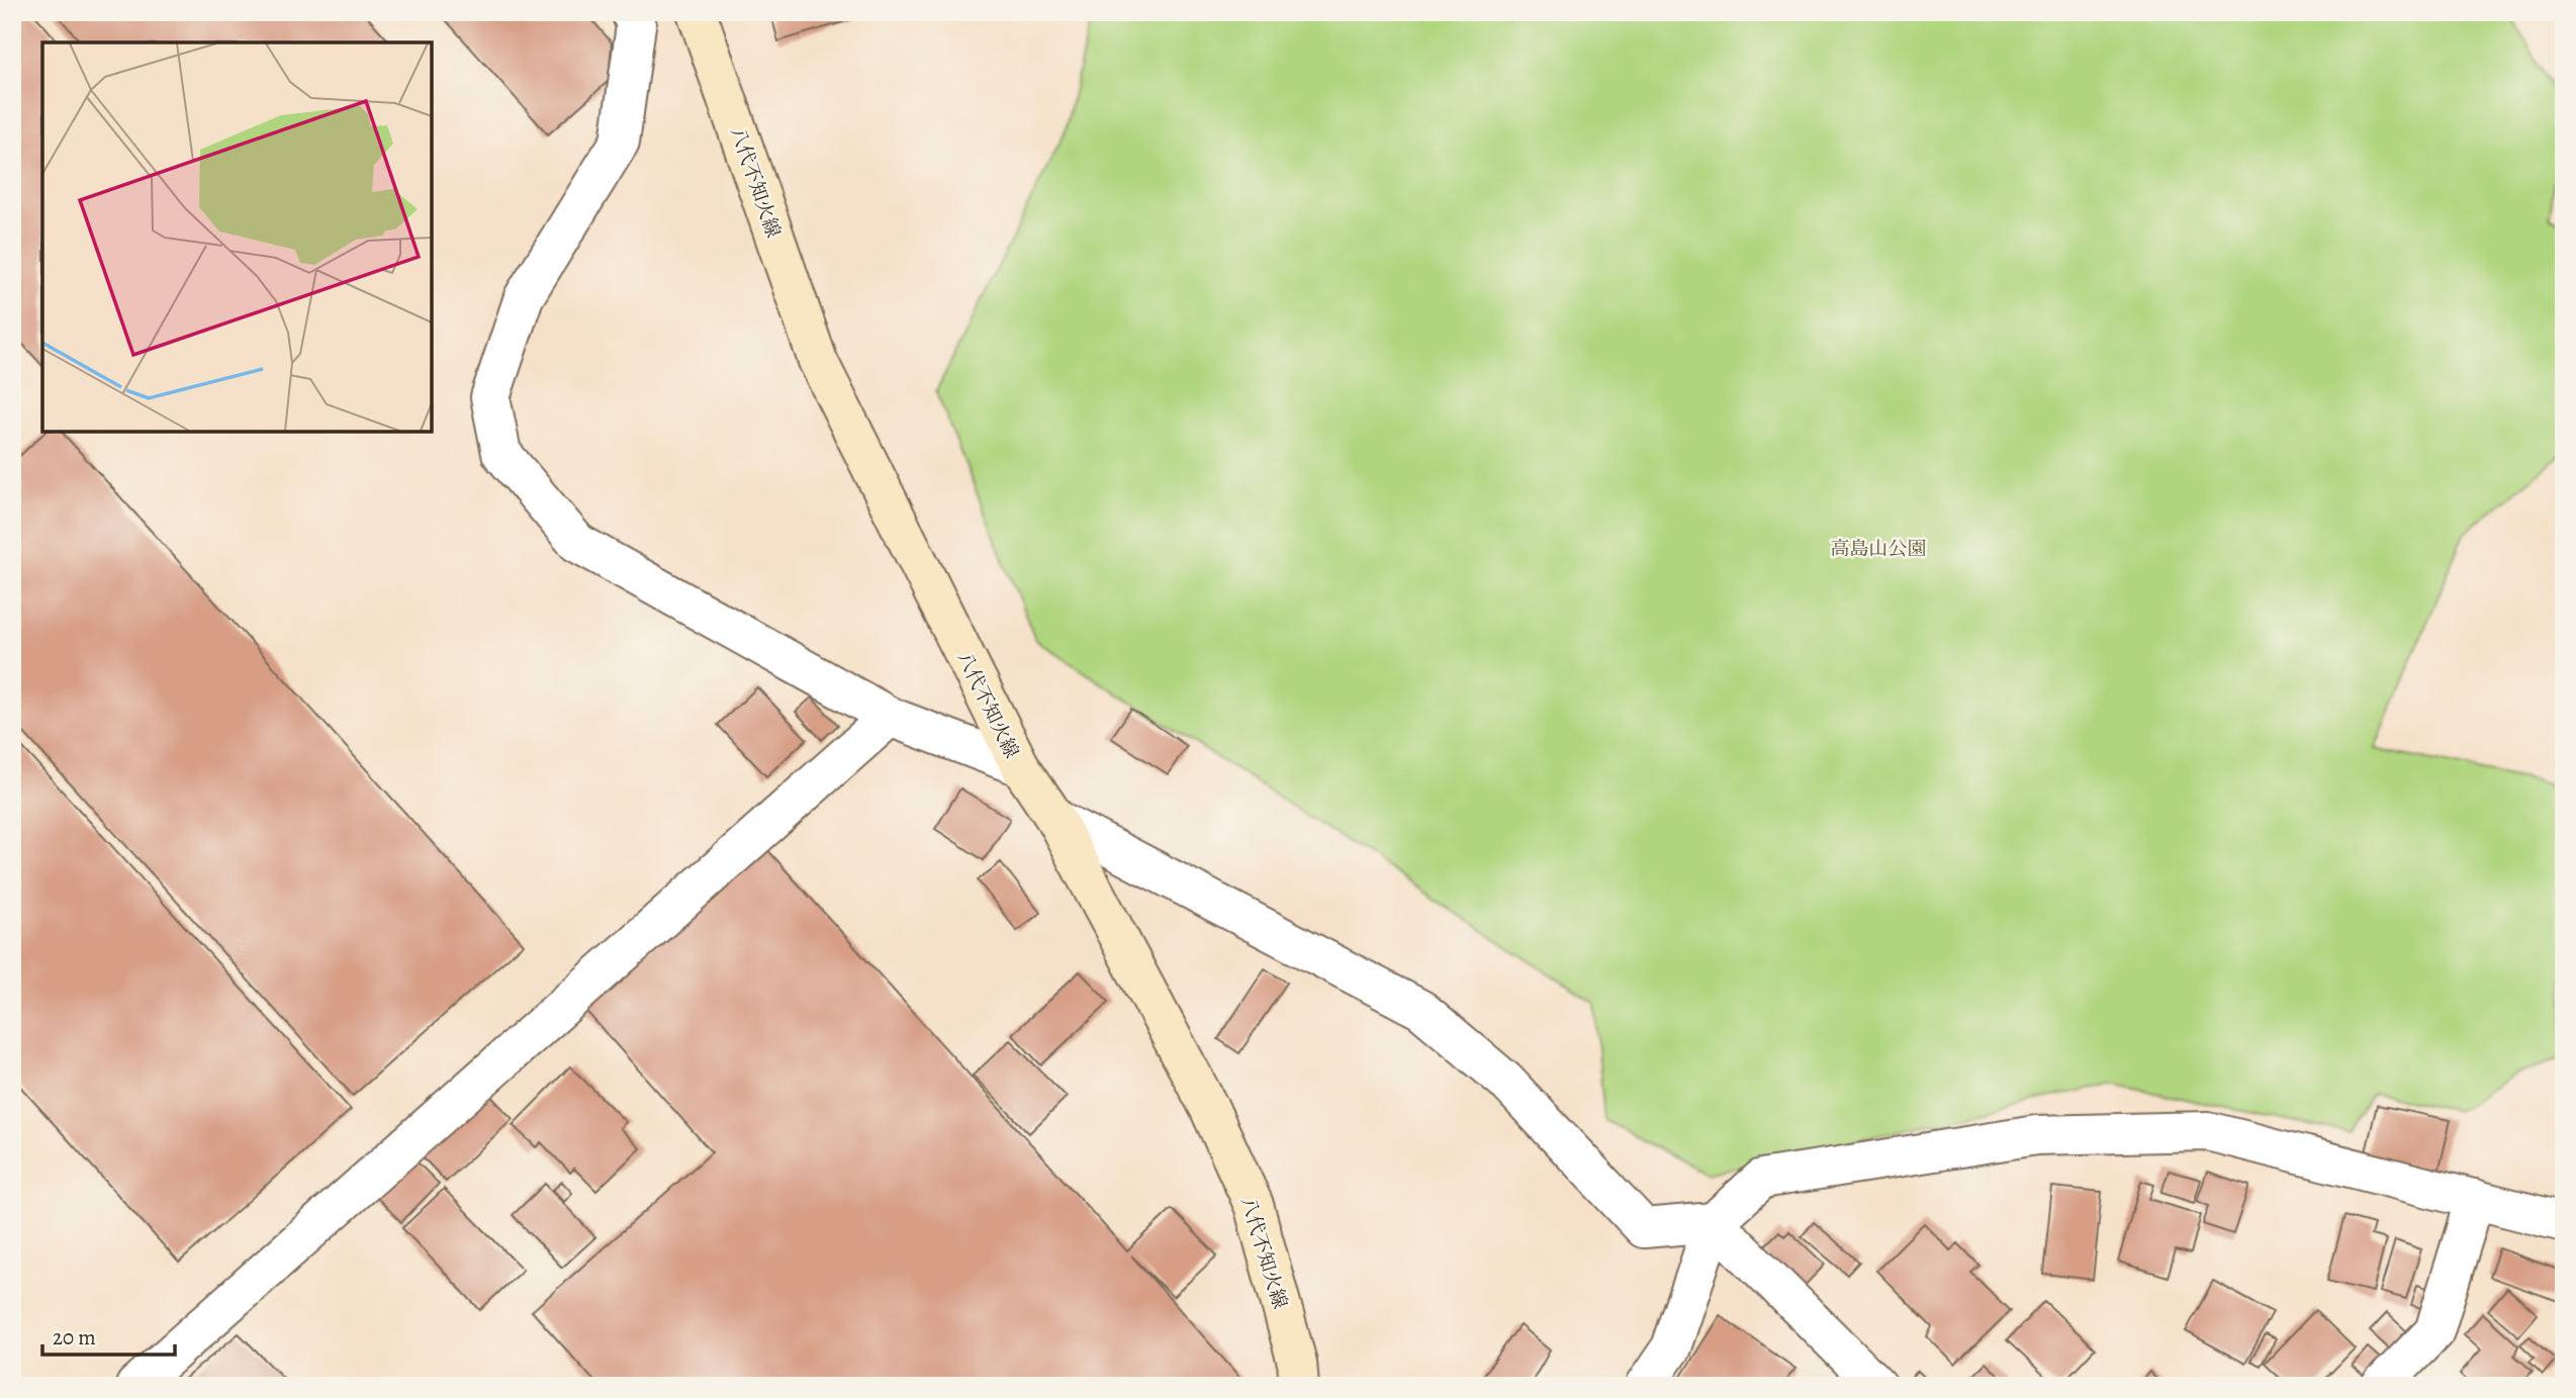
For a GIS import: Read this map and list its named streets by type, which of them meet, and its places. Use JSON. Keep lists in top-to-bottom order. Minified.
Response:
{"streets":{"main road":["八代不知火線"]},"parks":["高島山公園"],"scale_bar":"20 m"}
